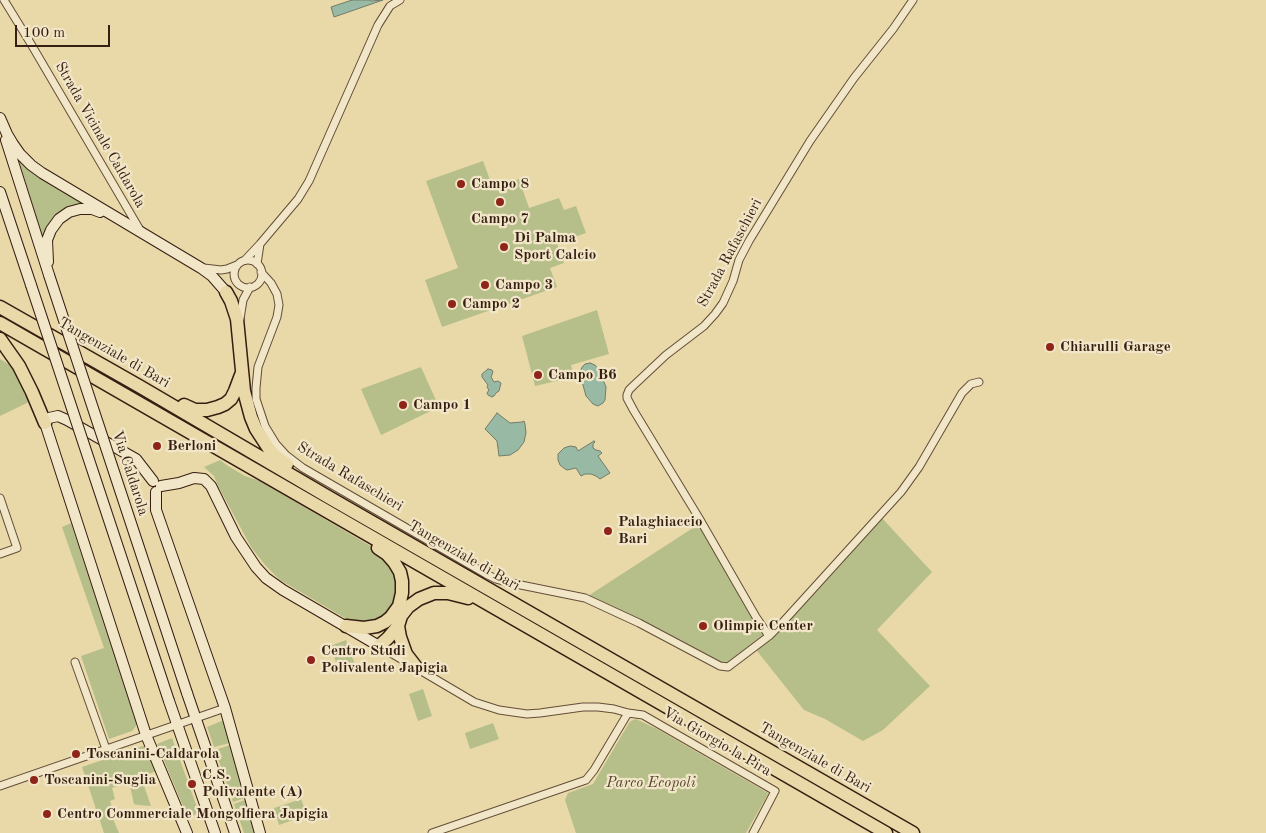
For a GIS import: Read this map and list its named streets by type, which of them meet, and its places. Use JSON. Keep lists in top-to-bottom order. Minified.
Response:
{"streets":{"highway":["Tangenziale di Bari"],"street":["Strada Vicinale Caldarola","Strada Rafaschieri","Via Caldarola","Via Giorgio la Pira"]},"parks":["Parco Ecopoli"],"places":["Campo 8","Campo 7","Di Palma Sport Calcio","Campo 3","Campo 2","Chiarulli Garage","Campo B6","Campo 1","Berloni","Palaghiaccio Bari","Olimpic Center","Centro Studi Polivalente Japigia","Toscanini-Caldarola","Toscanini-Suglia","C.S. Polivalente (A)","Centro Commerciale Mongolfiera Japigia"],"scale_bar":"100 m"}
